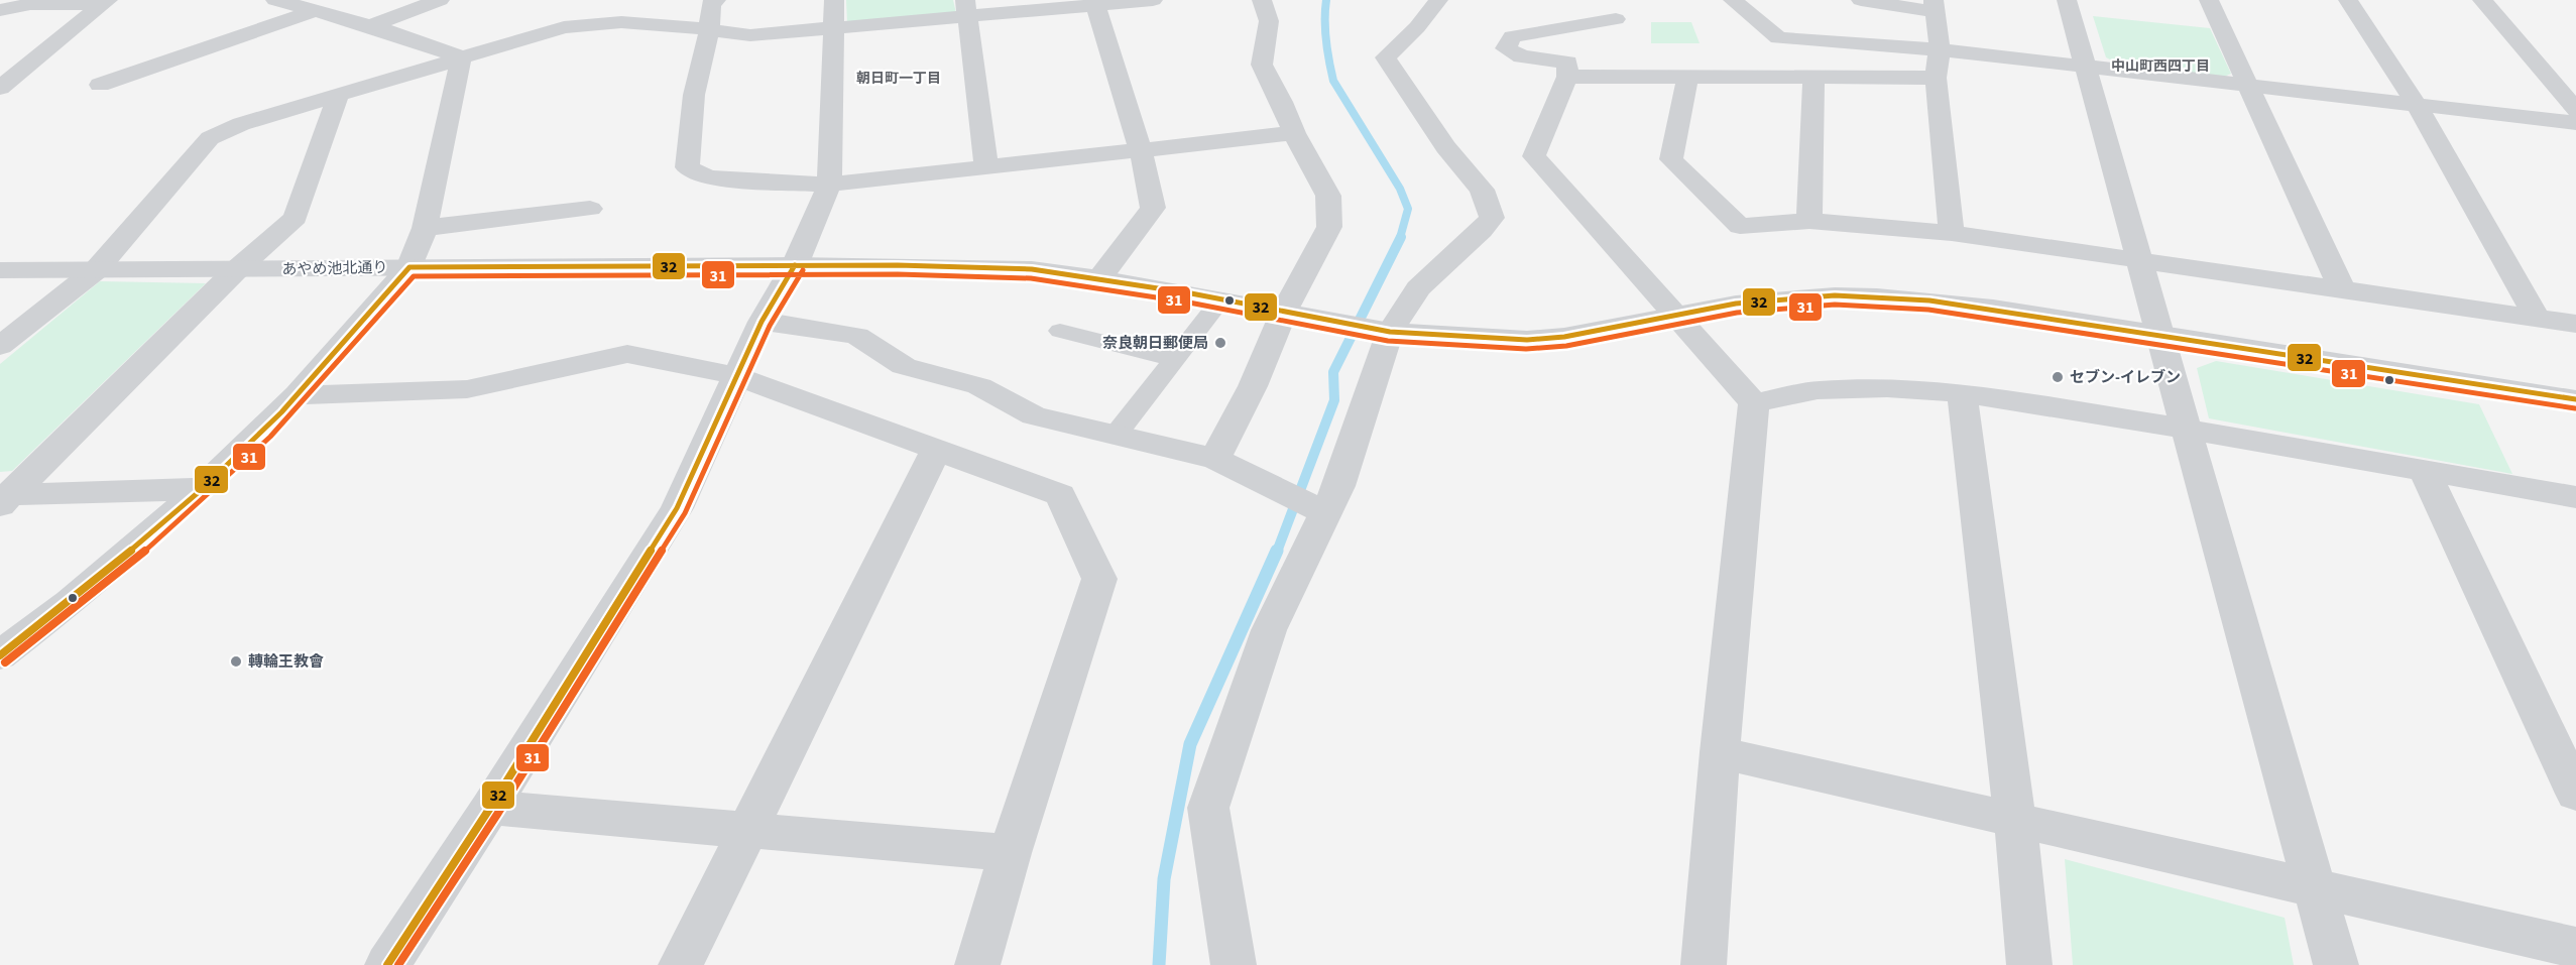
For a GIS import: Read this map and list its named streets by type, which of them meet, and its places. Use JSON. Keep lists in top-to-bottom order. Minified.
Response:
{"streets":{"street":["あやめ池北通り"]},"districts":["中山町西四丁目","朝日町一丁目"],"places":["奈良朝日郵便局","セブン-イレブン","轉輪王教會"],"lines":["transit line 32","transit line 31"]}
